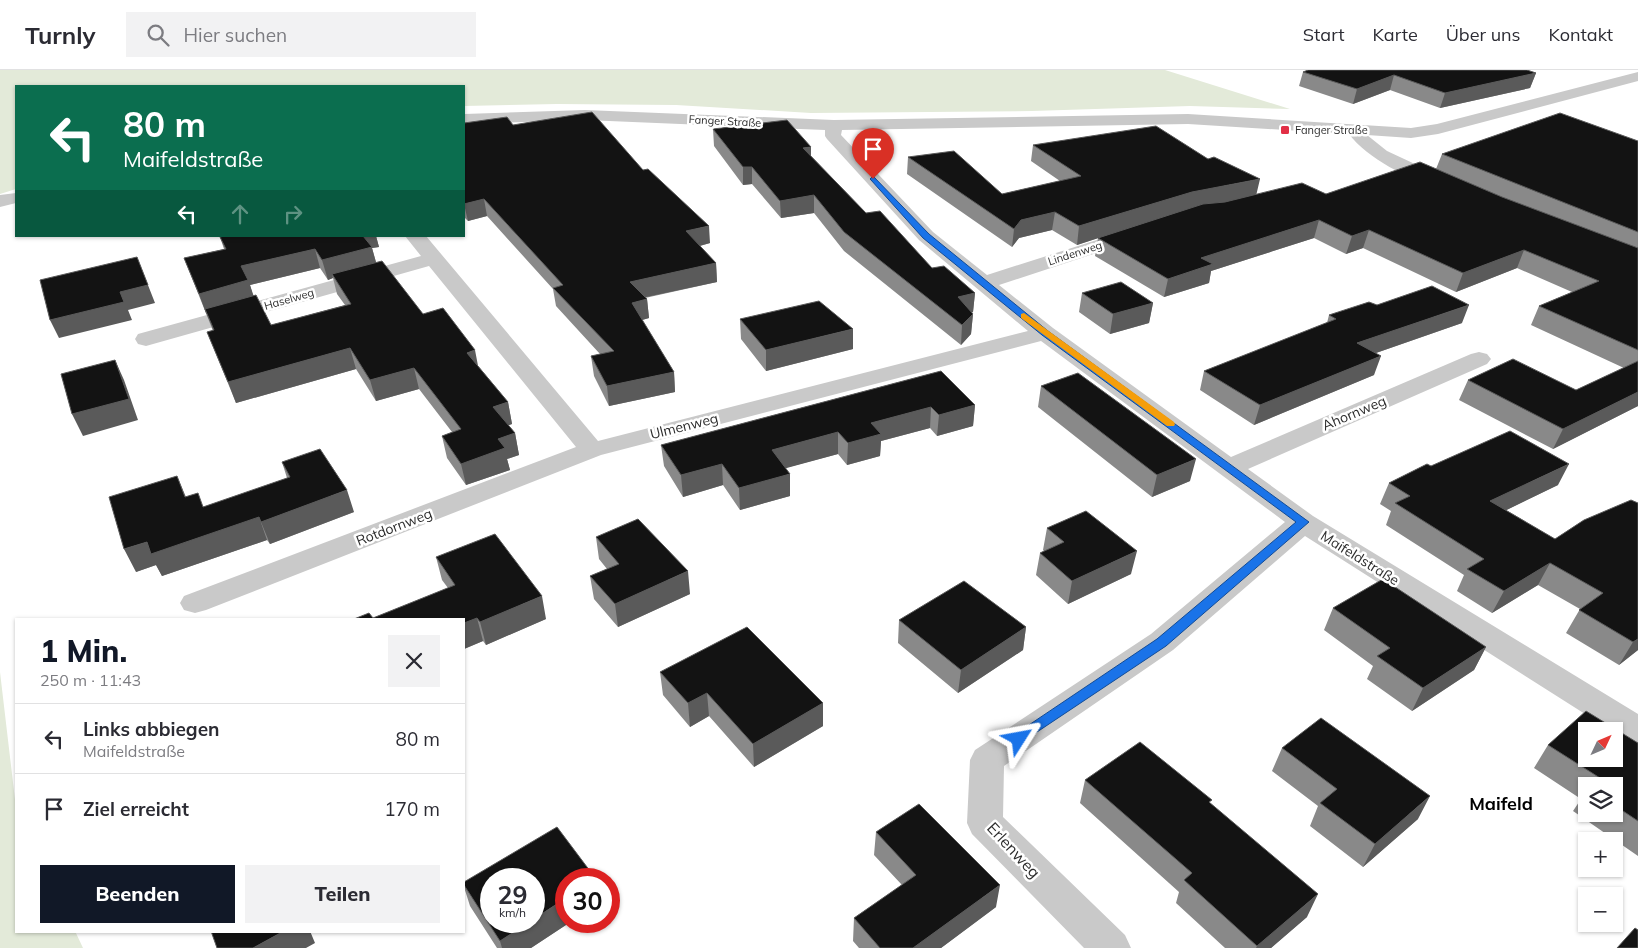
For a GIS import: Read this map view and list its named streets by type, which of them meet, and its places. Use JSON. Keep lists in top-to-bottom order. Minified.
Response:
{"streets":{"street":["Fanger Straße","Lindenweg","Haselweg","Ahornweg","Ulmenweg","Rotdornweg","Maifeldstraße","Erlenweg"]},"crossings":[["Fanger Straße","Maifeldstraße"],["Lindenweg","Maifeldstraße"],["Ahornweg","Maifeldstraße"],["Ulmenweg","Rotdornweg"],["Ulmenweg","Maifeldstraße"],["Maifeldstraße","Erlenweg"]],"districts":["Maifeld"],"places":{"transit":["Fanger Straße"]},"north":"top right","page":{"header":"Turnly","search":"Hier suchen","nav":["Start","Karte","Über uns","Kontakt"],"turn":["80 m","Maifeldstraße"],"heading":["1 Min.","250 m · 11:43"],"list":[{"name":"Links abbiegen","note":"Maifeldstraße","value":"80 m"},{"name":"Ziel erreicht","value":"170 m"}],"map_buttons":["+","−"],"buttons":["Beenden","Teilen"],"speed":"29 km/h","limit":"30"}}
